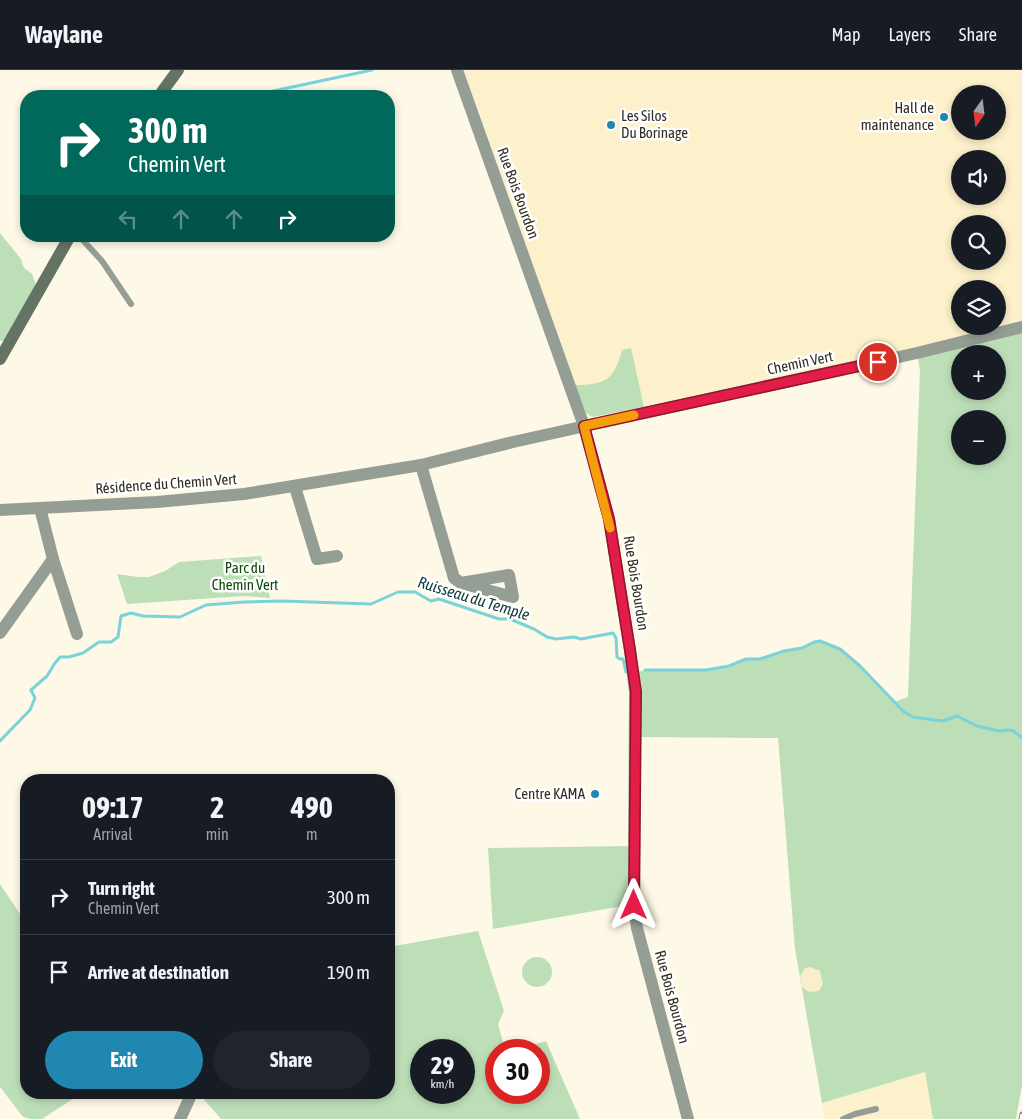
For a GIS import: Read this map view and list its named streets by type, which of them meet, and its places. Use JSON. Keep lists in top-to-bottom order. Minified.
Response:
{"streets":{"street":["Rue Bois Bourdon","Chemin Vert","Résidence du Chemin Vert"]},"crossings":[["Rue Bois Bourdon","Chemin Vert"],["Rue Bois Bourdon","Résidence du Chemin Vert"],["Chemin Vert","Résidence du Chemin Vert"]],"water":["Ruisseau du Temple"],"parks":["Parc du Chemin Vert"],"places":["Hall de maintenance","Les Silos Du Borinage","Centre KAMA"],"north":"bottom","page":{"header":"Waylane","nav":["Map","Layers","Share"],"map_buttons":["+","−"],"turn":["300 m","Chemin Vert"],"eta":["09:17","Arrival","2","min","490","m"],"list":[{"name":"Turn right","note":"Chemin Vert","value":"300 m"},{"name":"Arrive at destination","value":"190 m"}],"buttons":["Exit","Share"],"speed":"29 km/h","limit":"30"}}
